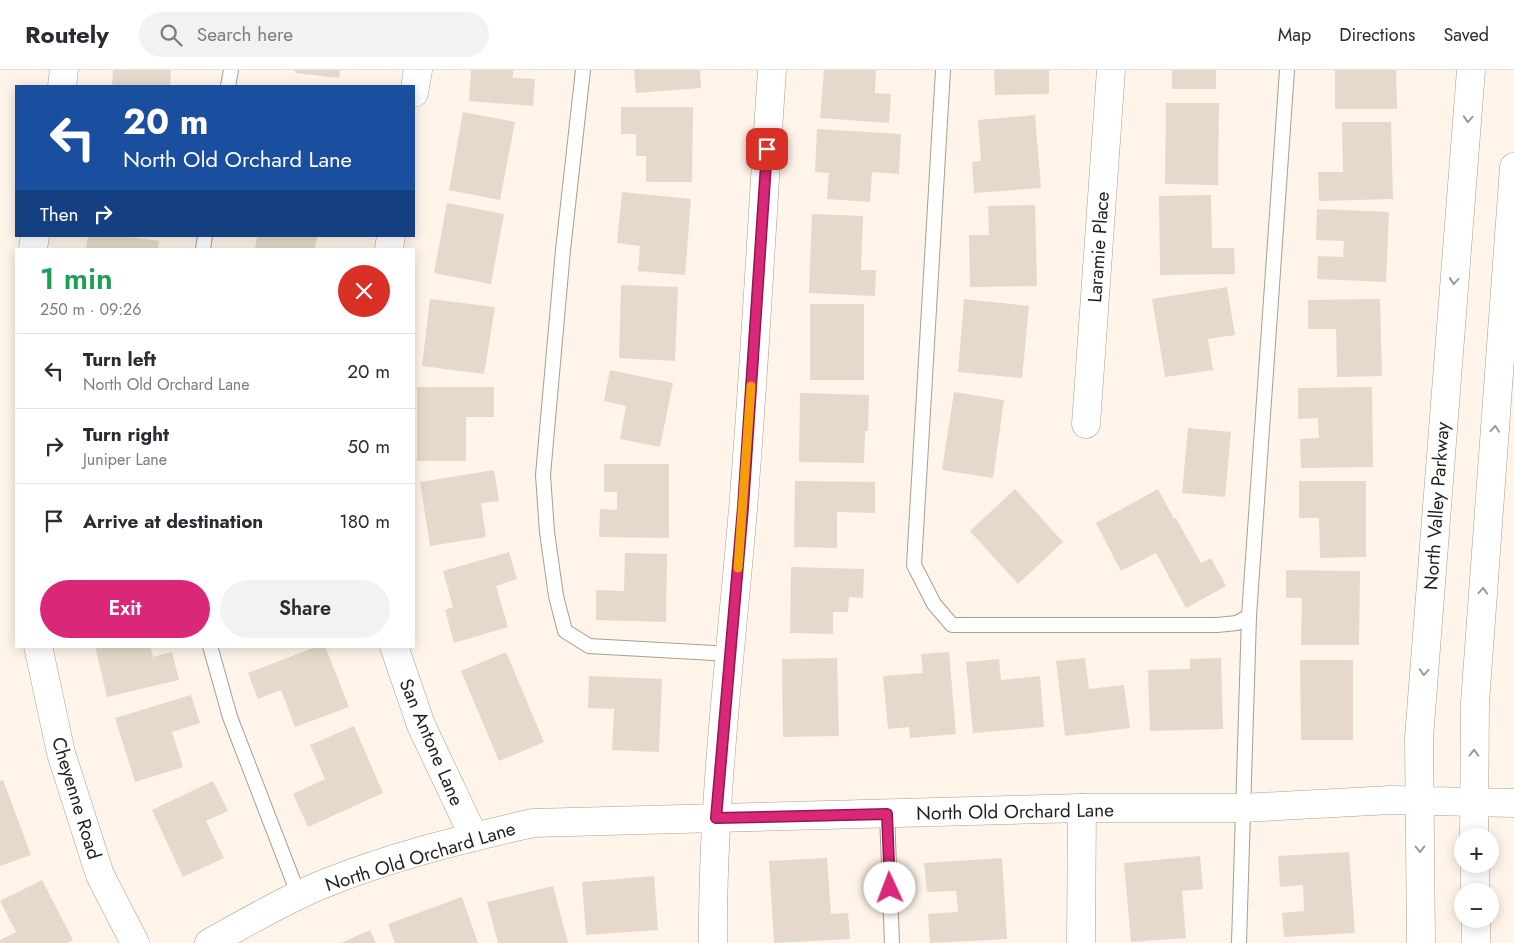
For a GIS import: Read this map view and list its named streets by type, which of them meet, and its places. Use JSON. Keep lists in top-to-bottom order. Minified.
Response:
{"streets":{"street":["Laramie Place","North Valley Parkway","San Antone Lane","Cheyenne Road","North Old Orchard Lane"]},"crossings":[["North Valley Parkway","North Old Orchard Lane"],["San Antone Lane","North Old Orchard Lane"]],"page":{"header":"Routely","search":"Search here","nav":["Map","Directions","Saved"],"turn":["20 m","North Old Orchard Lane"],"then":"Then","heading":["1 min","250 m · 09:26"],"list":[{"name":"Turn left","note":"North Old Orchard Lane","value":"20 m"},{"name":"Turn right","note":"Juniper Lane","value":"50 m"},{"name":"Arrive at destination","value":"180 m"}],"buttons":["Exit","Share"],"map_buttons":["+","−"]}}
